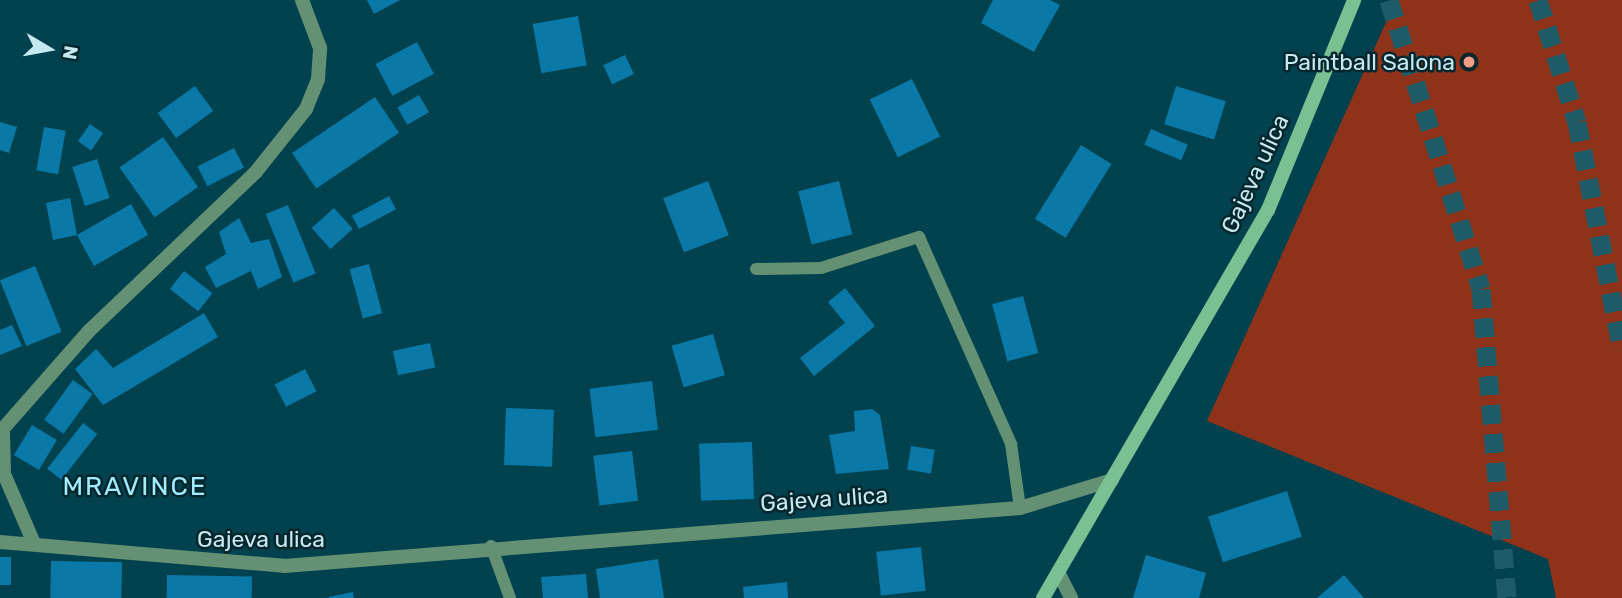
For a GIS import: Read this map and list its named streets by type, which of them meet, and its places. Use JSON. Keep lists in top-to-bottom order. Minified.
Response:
{"streets":{"main road":["Gajeva ulica"]},"districts":["MRAVINCE"],"places":["Paintball Salona"],"north":"right"}
